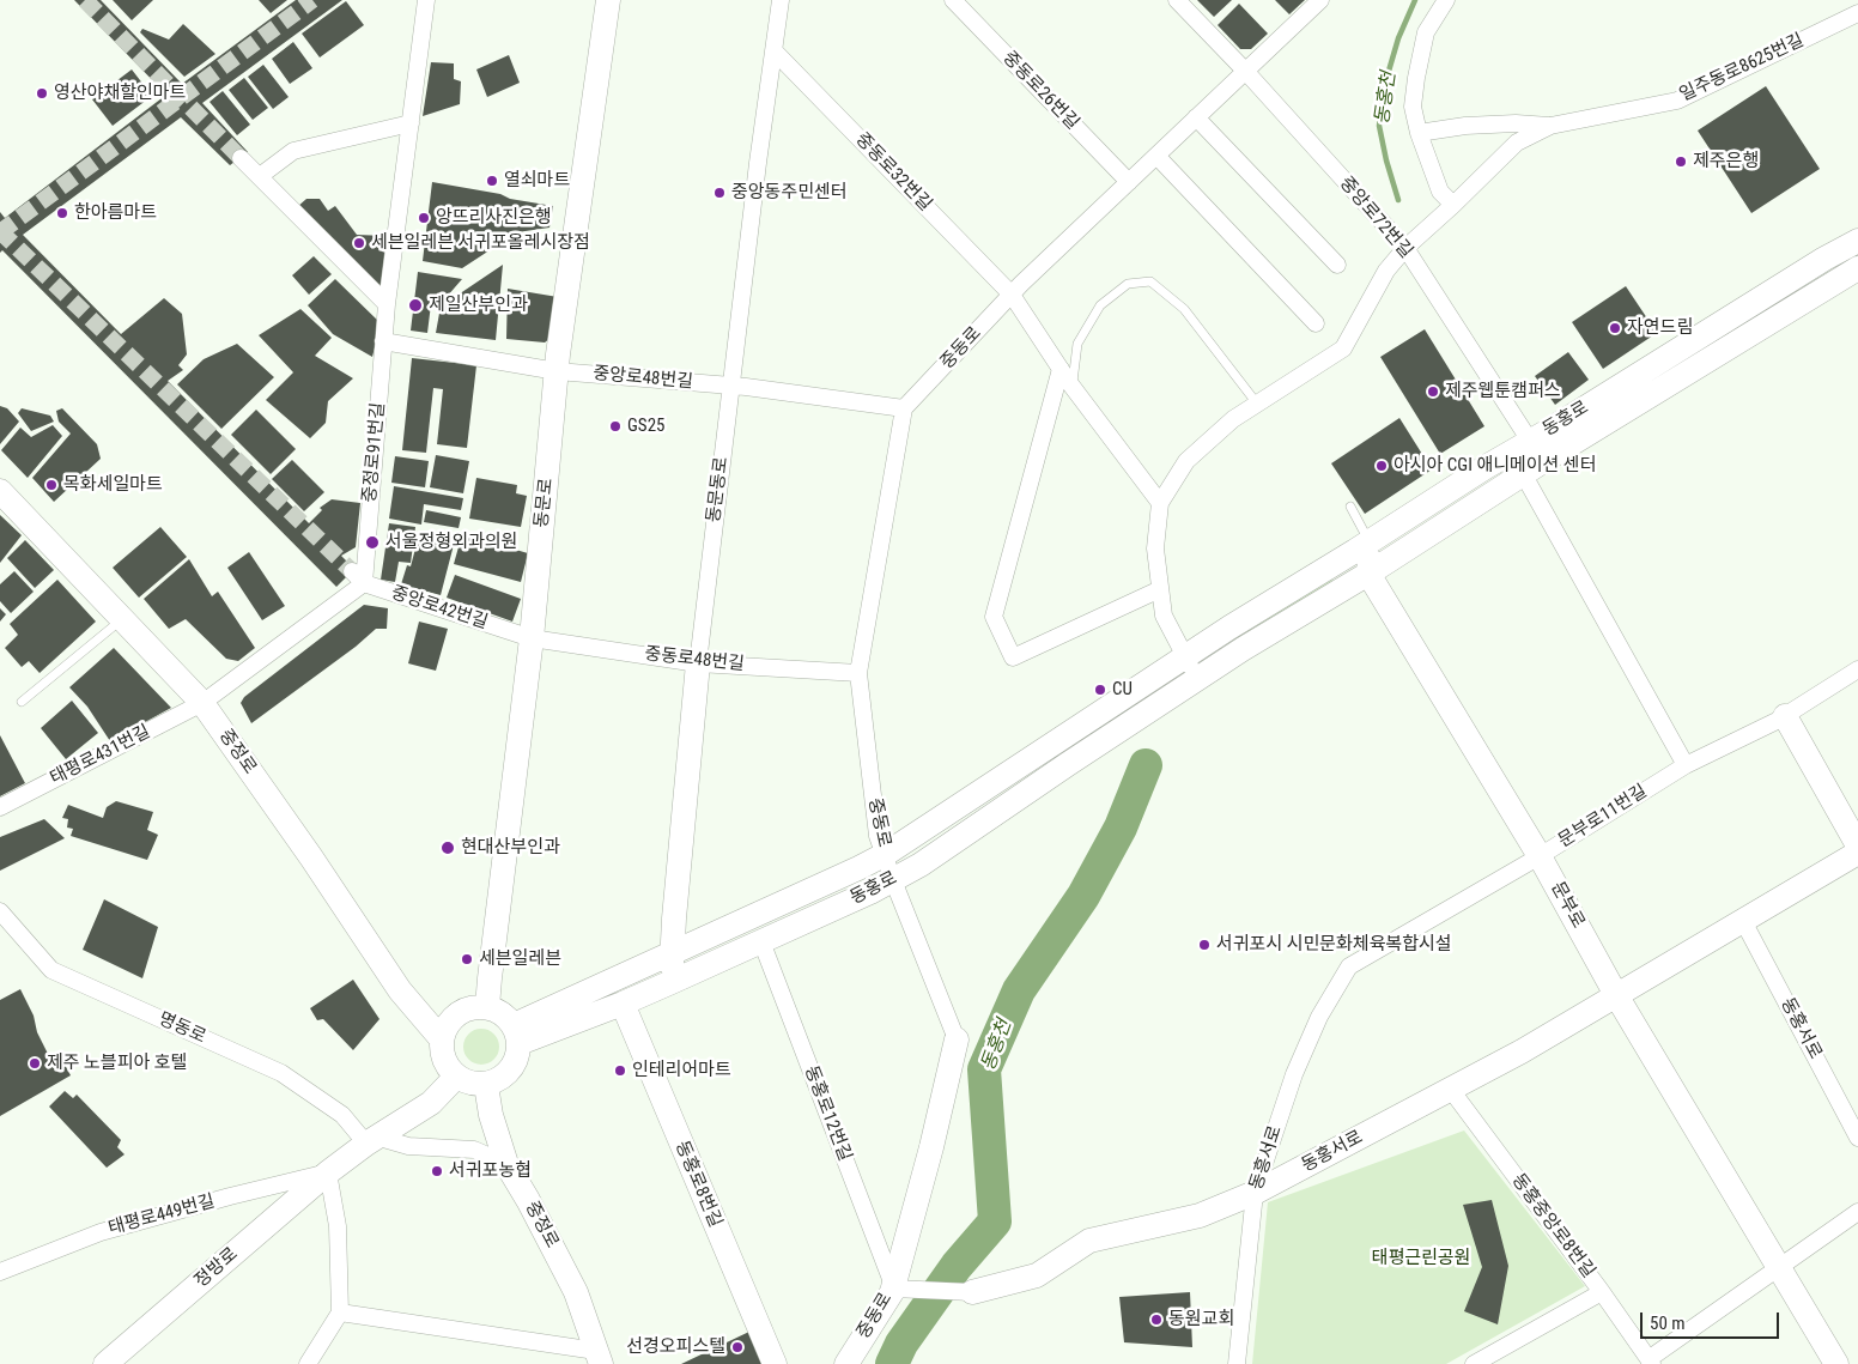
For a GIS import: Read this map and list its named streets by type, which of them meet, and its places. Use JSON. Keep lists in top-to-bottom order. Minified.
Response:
{"streets":{"main road":["중동로","동홍로","동문동로","동문로","중정로","문부로","동홍서로","동홍로8번길","정방로"],"street":["일주동로8625번길","중동로26번길","중동로32번길","중앙로72번길","중앙로48번길","중정로91번길","중앙로42번길","중동로48번길","태평로431번길","문부로11번길","명동로","동홍로12번길","동흥서로","태평로449번길","동홍중앙로8번길"]},"crossings":[["일주동로8625번길","중앙로72번길"],["중동로26번길","중동로"],["중동로32번길","중동로"],["중동로32번길","동문동로"],["중앙로72번길","중동로"],["중앙로72번길","동홍로"],["중동로","중앙로48번길"],["중동로","동홍로"],["중동로","중동로48번길"],["중동로","동홍서로"],["중동로","동홍로12번길"],["중앙로48번길","중정로91번길"],["중앙로48번길","동문동로"],["중앙로48번길","동문로"],["동홍로","동문동로"],["동홍로","동문로"],["동홍로","중정로"],["동홍로","문부로"],["동홍로","동홍로12번길"],["동홍로","동홍로8번길"],["동홍로","정방로"],["중정로91번길","중앙로42번길"],["동문동로","중동로48번길"],["동문로","중앙로42번길"],["동문로","중동로48번길"],["동문로","중정로"],["동문로","정방로"],["중앙로42번길","중동로48번길"],["중정로","태평로431번길"],["중정로","정방로"],["문부로11번길","문부로"],["문부로11번길","동흥서로"],["문부로","동홍서로"],["명동로","정방로"],["동홍서로","동홍로12번길"],["동홍서로","동흥서로"],["동홍서로","동홍중앙로8번길"],["태평로449번길","정방로"]],"water":["동홍천"],"parks":["태평근린공원"],"places":["영산야채할인마트","제주은행","열쇠마트","중앙동주민센터","한아름마트","앙뜨리사진은행","세븐일레븐 서귀포올레시장점","제일산부인과","자연드림","제주웹툰캠퍼스","GS25","아시아 CGI 애니메이션 센터","목화세일마트","서울정형외과의원","CU","현대산부인과","서귀포시 시민문화체육복합시설","세븐일레븐","제주 노블피아 호텔","인테리어마트","서귀포농협","동원교회","선경오피스텔"],"scale_bar":"50 m"}
